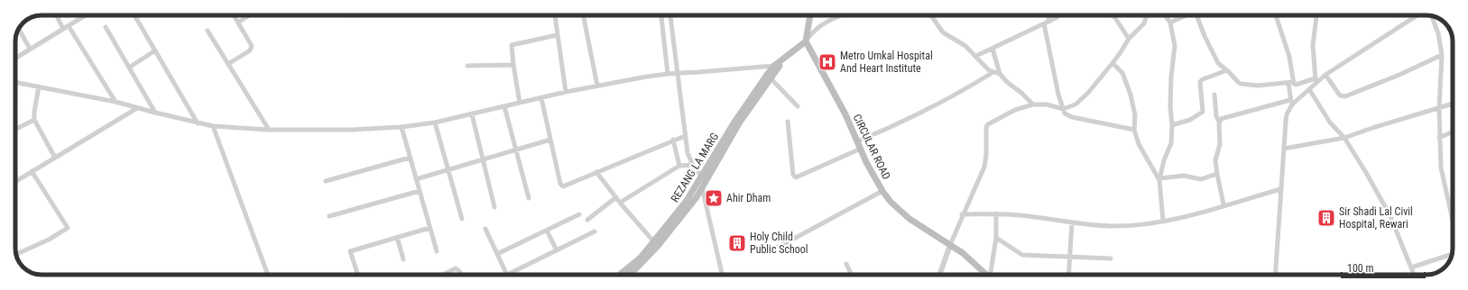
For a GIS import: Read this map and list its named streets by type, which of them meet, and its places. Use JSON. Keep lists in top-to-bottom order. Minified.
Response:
{"streets":{"main road":["CIRCULAR ROAD","REZANG LA MARG"]},"crossings":[["CIRCULAR ROAD","REZANG LA MARG"]],"places":{"hospital":["Metro Umkal Hospital And Heart Institute"],"place":["Ahir Dham"],"building":["Sir Shadi Lal Civil Hospital, Rewari","Holy Child Public School"]},"scale_bar":"100 m"}
